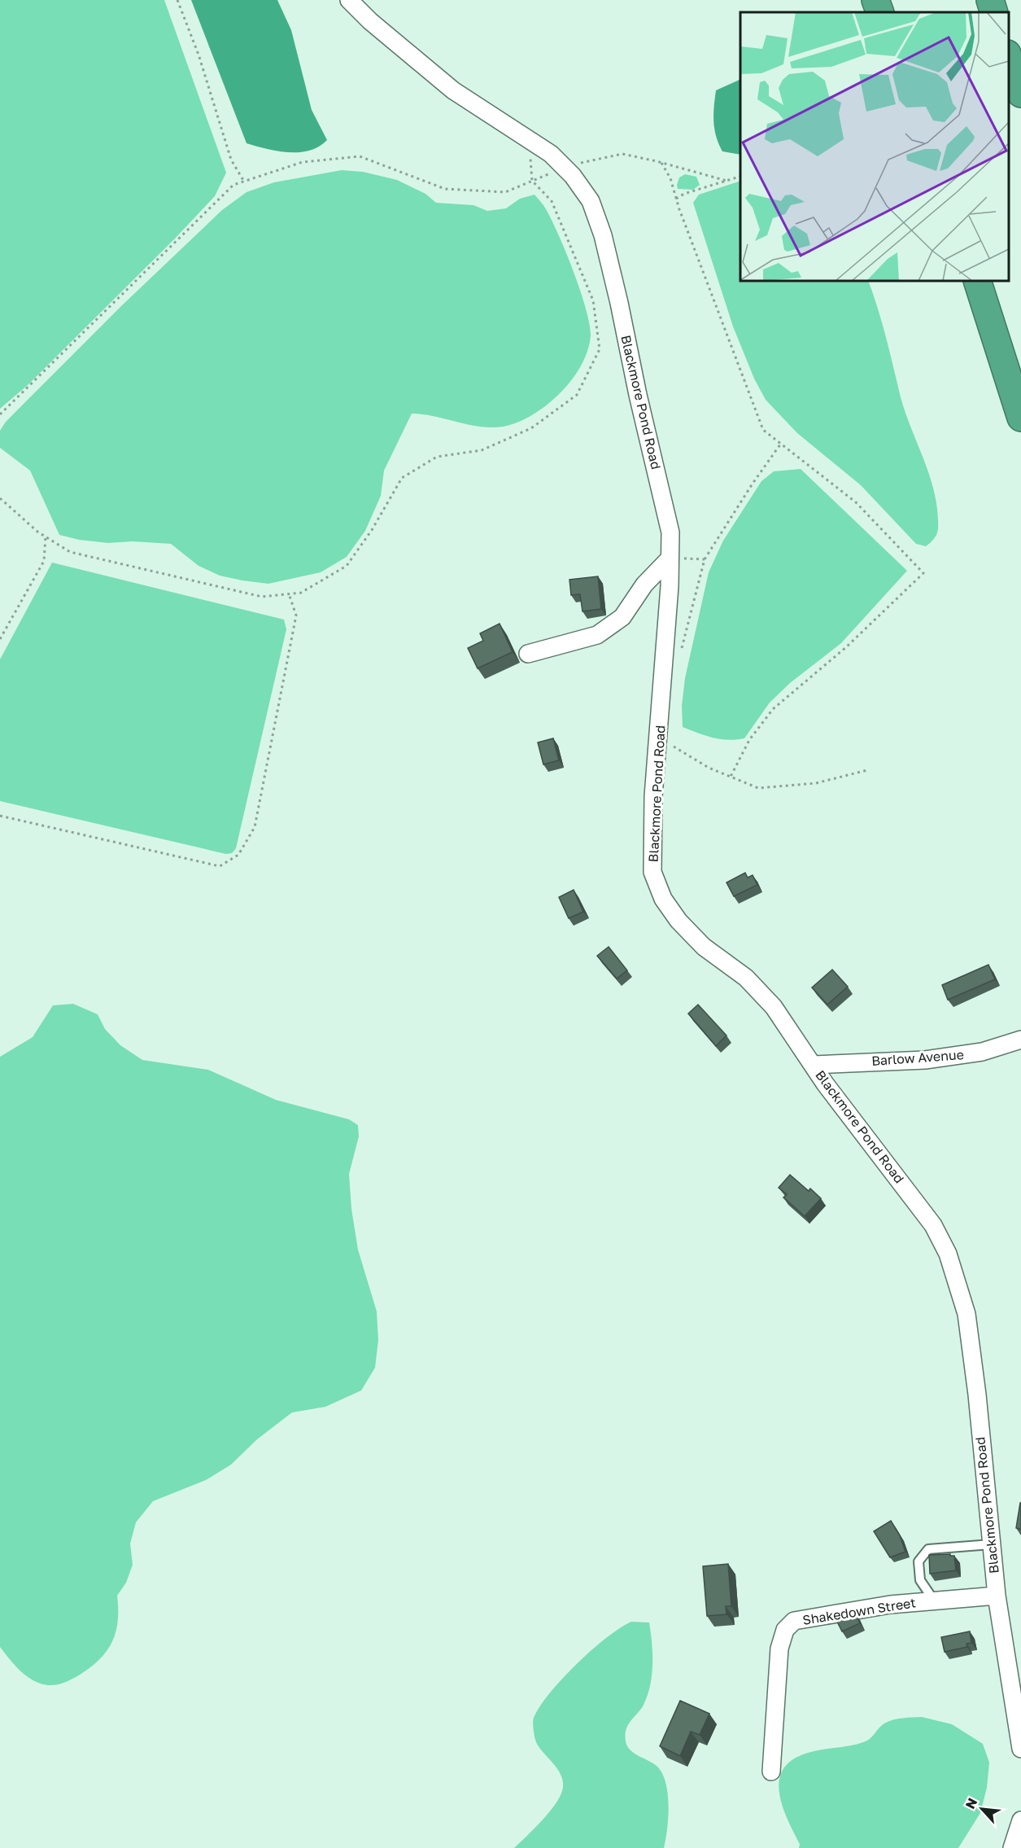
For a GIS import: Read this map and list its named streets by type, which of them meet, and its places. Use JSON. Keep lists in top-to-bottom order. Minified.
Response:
{"streets":{"street":["Blackmore Pond Road","Barlow Avenue","Shakedown Street"]},"crossings":[["Blackmore Pond Road","Barlow Avenue"],["Blackmore Pond Road","Shakedown Street"]],"north":"top left"}
